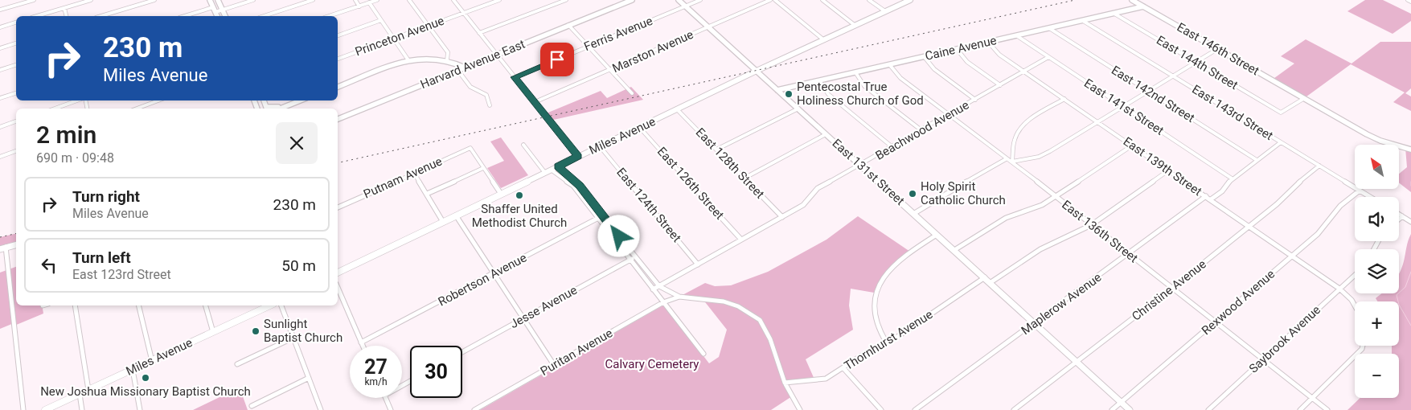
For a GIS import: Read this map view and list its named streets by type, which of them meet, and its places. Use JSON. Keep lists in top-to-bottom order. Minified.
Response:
{"streets":{"main road":["Miles Avenue"],"street":["Ferris Avenue","Princeton Avenue","Caine Avenue","East 146th Street","Marston Avenue","East 144th Street","Harvard Avenue East","East 142nd Street","East 141st Street","East 143rd Street","Beachwood Avenue","East 128th Street","East 139th Street","East 131st Street","Putnam Avenue","East 126th Street","East 124th Street","East 136th Street","Robertson Avenue","Christine Avenue","Rexwood Avenue","Maplerow Avenue","Jesse Avenue","Saybrook Avenue","Thornhurst Avenue","Puritan Avenue"]},"crossings":[["Ferris Avenue","East 131st Street"],["Caine Avenue","East 146th Street"],["Caine Avenue","East 144th Street"],["Caine Avenue","East 142nd Street"],["Caine Avenue","East 141st Street"],["Caine Avenue","East 143rd Street"],["Caine Avenue","East 139th Street"],["Caine Avenue","East 131st Street"],["Caine Avenue","East 136th Street"],["East 146th Street","East 144th Street"],["Marston Avenue","East 131st Street"],["East 141st Street","Beachwood Avenue"],["East 143rd Street","Christine Avenue"],["East 143rd Street","Rexwood Avenue"],["Beachwood Avenue","East 128th Street"],["Beachwood Avenue","East 139th Street"],["Beachwood Avenue","East 131st Street"],["Beachwood Avenue","East 126th Street"],["Beachwood Avenue","East 124th Street"],["Beachwood Avenue","East 136th Street"],["Miles Avenue","East 128th Street"],["Miles Avenue","East 131st Street"],["Miles Avenue","East 126th Street"],["Miles Avenue","East 124th Street"],["East 139th Street","Christine Avenue"],["East 139th Street","Rexwood Avenue"],["East 139th Street","Maplerow Avenue"],["East 139th Street","Saybrook Avenue"],["East 131st Street","Christine Avenue"],["East 131st Street","Rexwood Avenue"],["East 131st Street","Maplerow Avenue"],["East 131st Street","Thornhurst Avenue"],["East 136th Street","Christine Avenue"],["East 136th Street","Rexwood Avenue"],["East 136th Street","Maplerow Avenue"],["East 136th Street","Saybrook Avenue"]],"parks":["Calvary Cemetery"],"places":["Pentecostal True Holiness Church of God","Holy Spirit Catholic Church","Shaffer United Methodist Church","Sunlight Baptist Church","New Joshua Missionary Baptist Church"],"north":"top left","page":{"turn":["230 m","Miles Avenue"],"heading":["2 min","690 m · 09:48"],"map_buttons":["+","−"],"list":[{"name":"Turn right","note":"Miles Avenue","value":"230 m"},{"name":"Turn left","note":"East 123rd Street","value":"50 m"}],"speed":"27 km/h","limit":"30"}}
